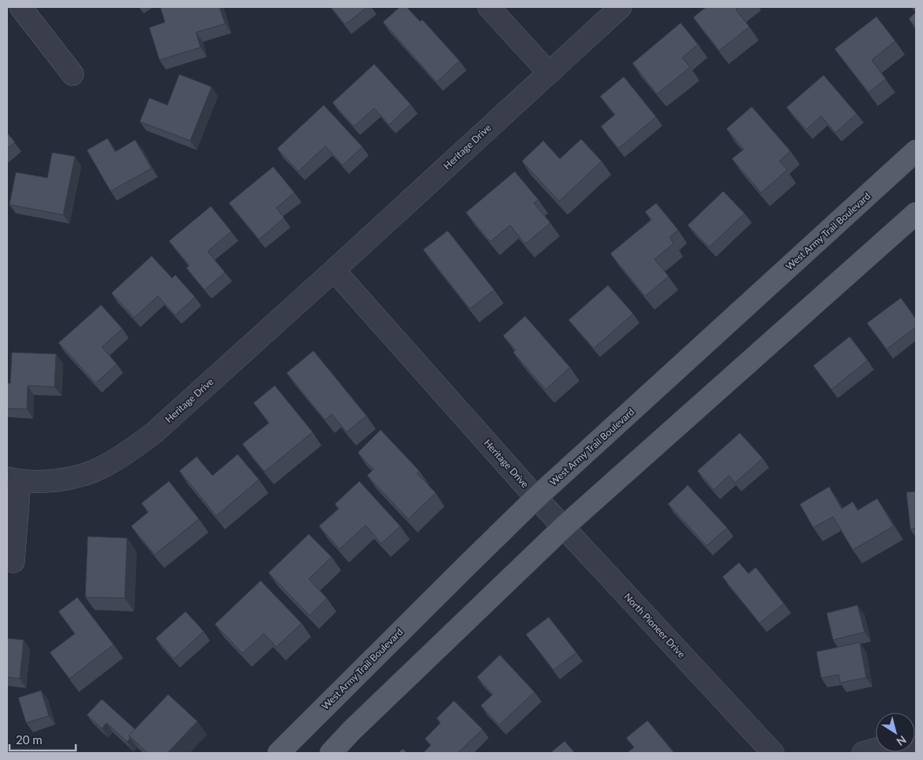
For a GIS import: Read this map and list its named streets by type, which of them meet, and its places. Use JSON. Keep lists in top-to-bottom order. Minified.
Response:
{"streets":{"main road":["West Army Trail Boulevard"],"street":["Heritage Drive","North Pioneer Drive"]},"crossings":[["Heritage Drive","West Army Trail Boulevard"],["Heritage Drive","North Pioneer Drive"],["West Army Trail Boulevard","North Pioneer Drive"]],"scale_bar":"20 m","north":"bottom right"}
